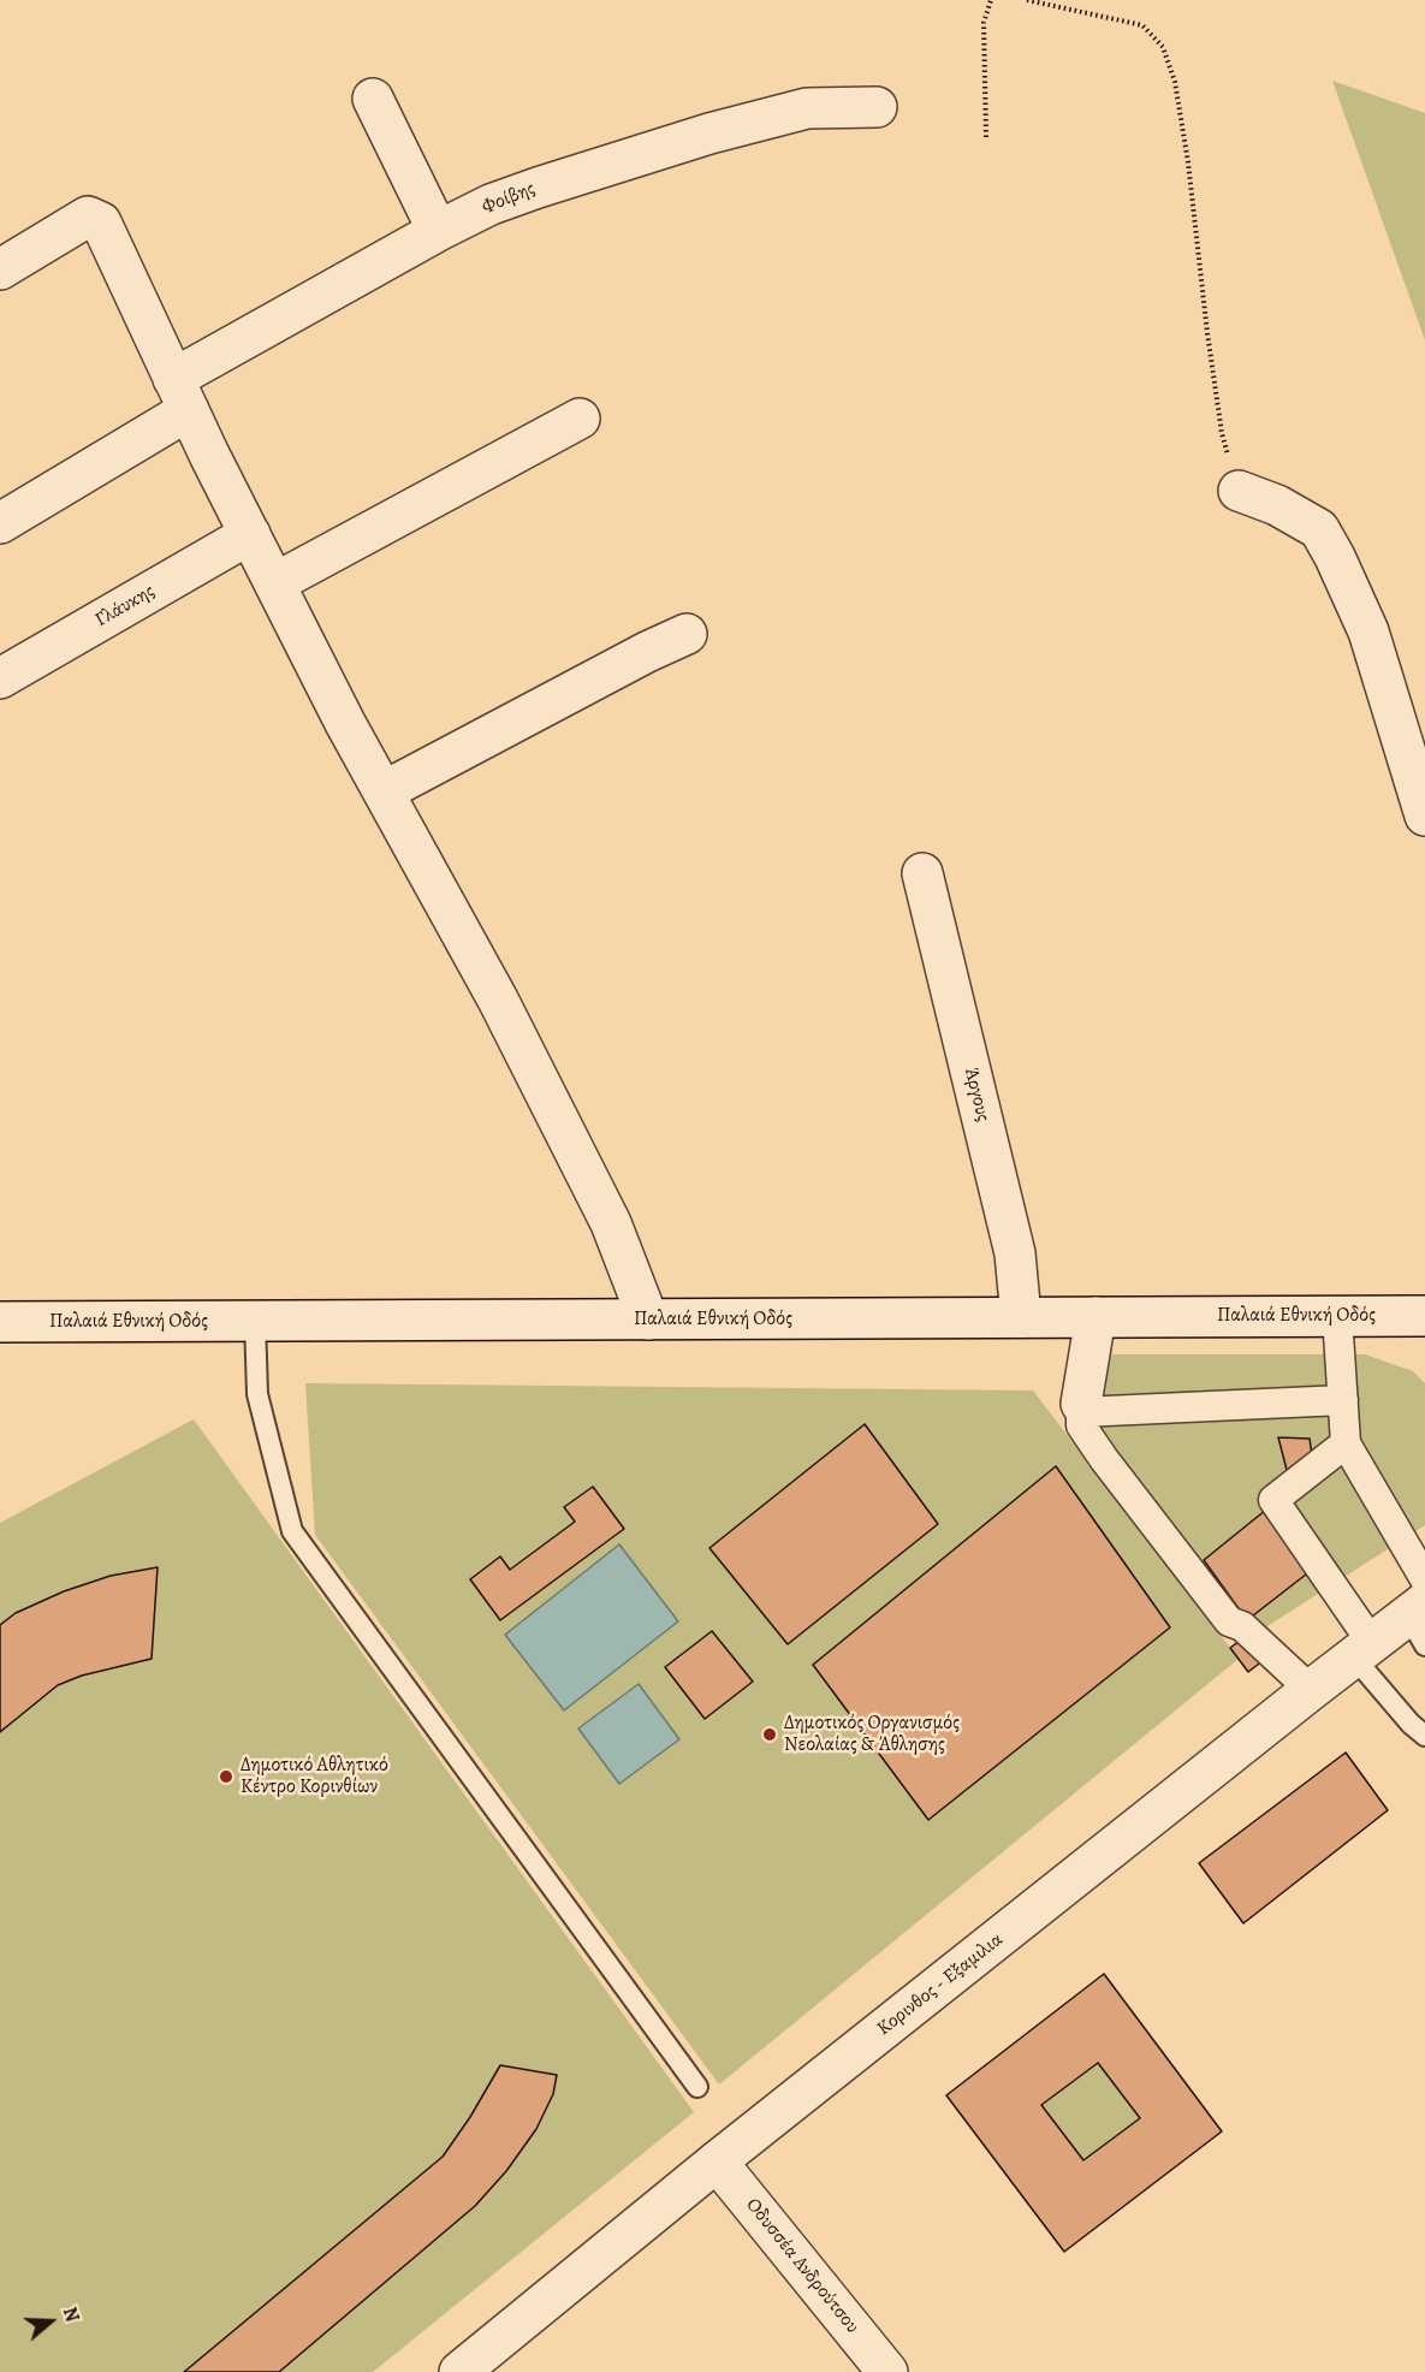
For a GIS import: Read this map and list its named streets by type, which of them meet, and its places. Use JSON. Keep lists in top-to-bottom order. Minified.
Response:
{"streets":{"street":["Φοίβης","Γλάυκης","Άργους","Παλαιά Εθνική Οδός","Κορινθος - Εξαμιλια","Οδυσσέα Ανδρούτσου"]},"crossings":[["Άργους","Παλαιά Εθνική Οδός"],["Κορινθος - Εξαμιλια","Οδυσσέα Ανδρούτσου"]],"places":["Δημοτικός Οργανισμός Νεολαίας & Άθλησης","Δημοτικό Αθλητικό Κέντρο Κορινθίων"],"north":"right"}
